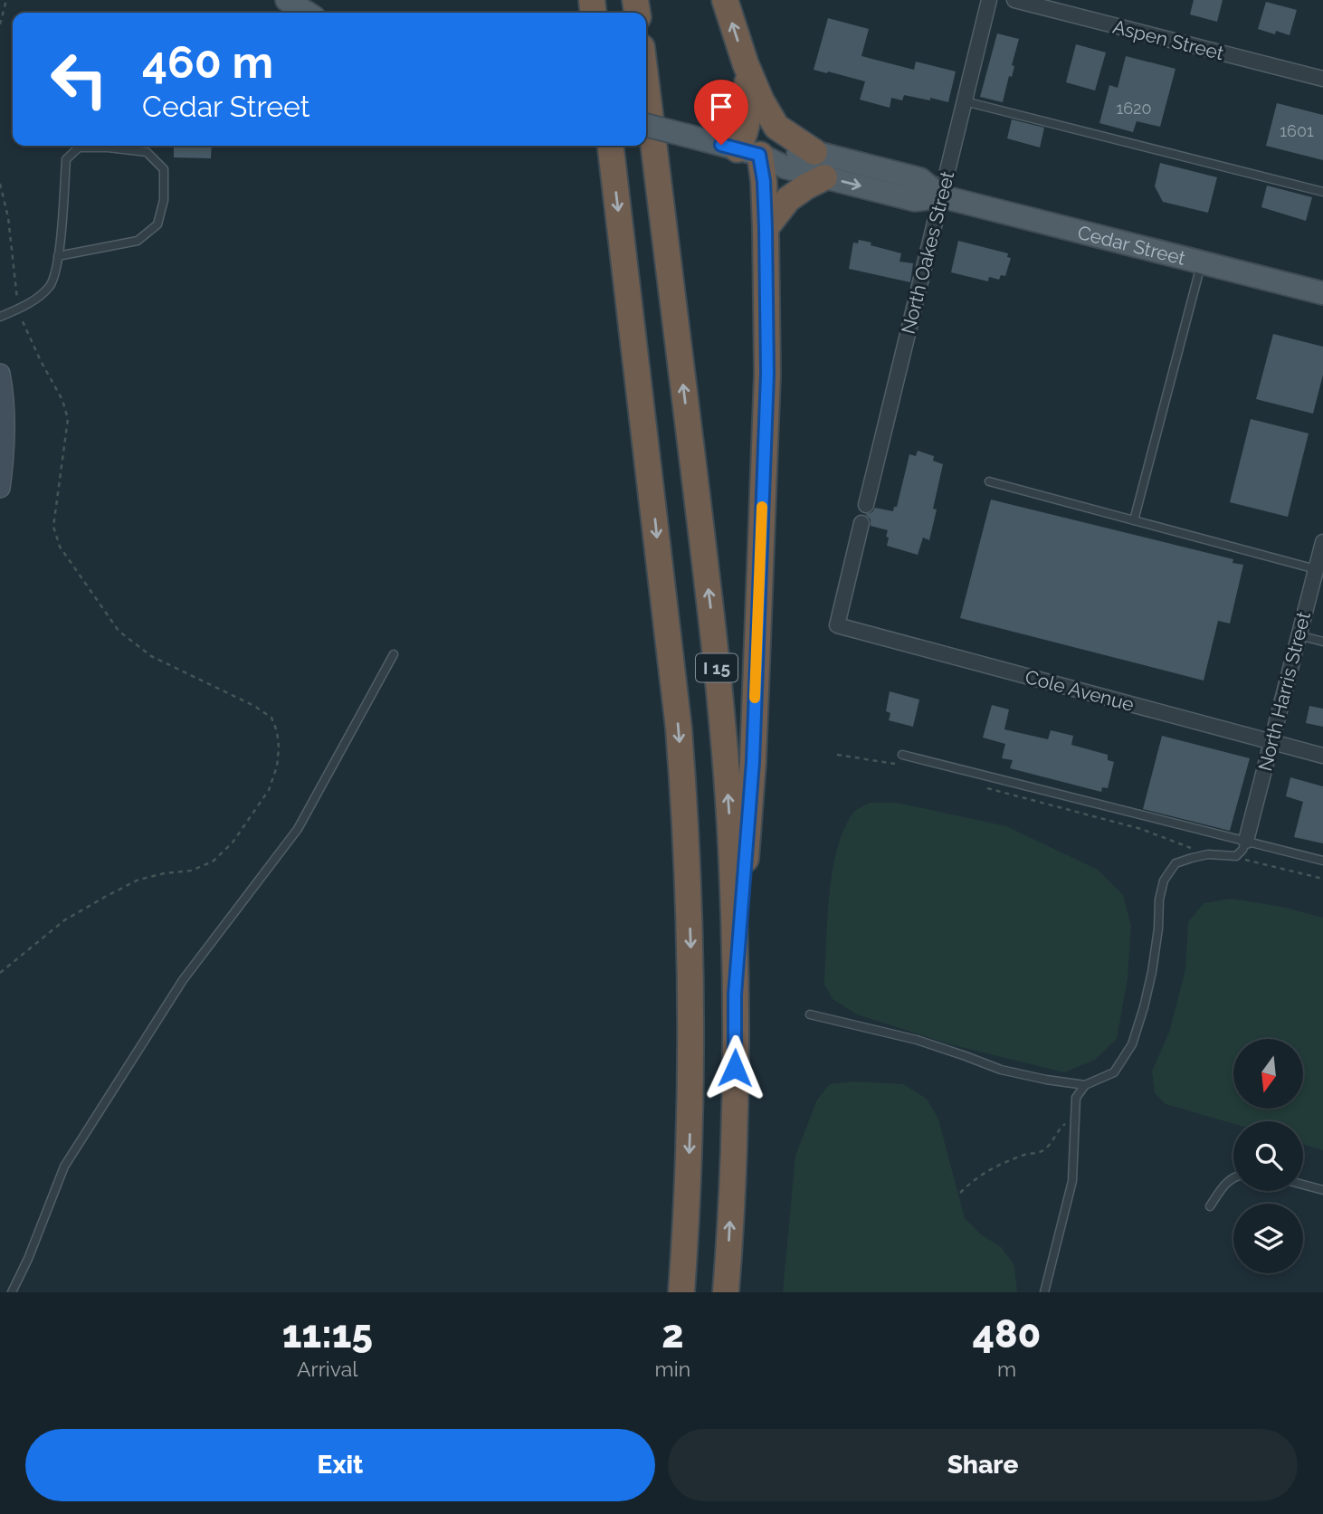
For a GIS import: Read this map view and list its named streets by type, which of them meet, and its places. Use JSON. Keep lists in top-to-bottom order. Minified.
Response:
{"streets":{"highway":["I 15"],"main road":["Cedar Street"],"street":["Aspen Street","North Oakes Street","Cole Avenue","North Harris Street"]},"crossings":[["Cedar Street","North Oakes Street"],["Cole Avenue","North Harris Street"]],"house_numbers":["1620","1601"],"north":"bottom","page":{"turn":["460 m","Cedar Street"],"eta":["11:15","Arrival","2","min","480","m"],"buttons":["Exit","Share"]}}
